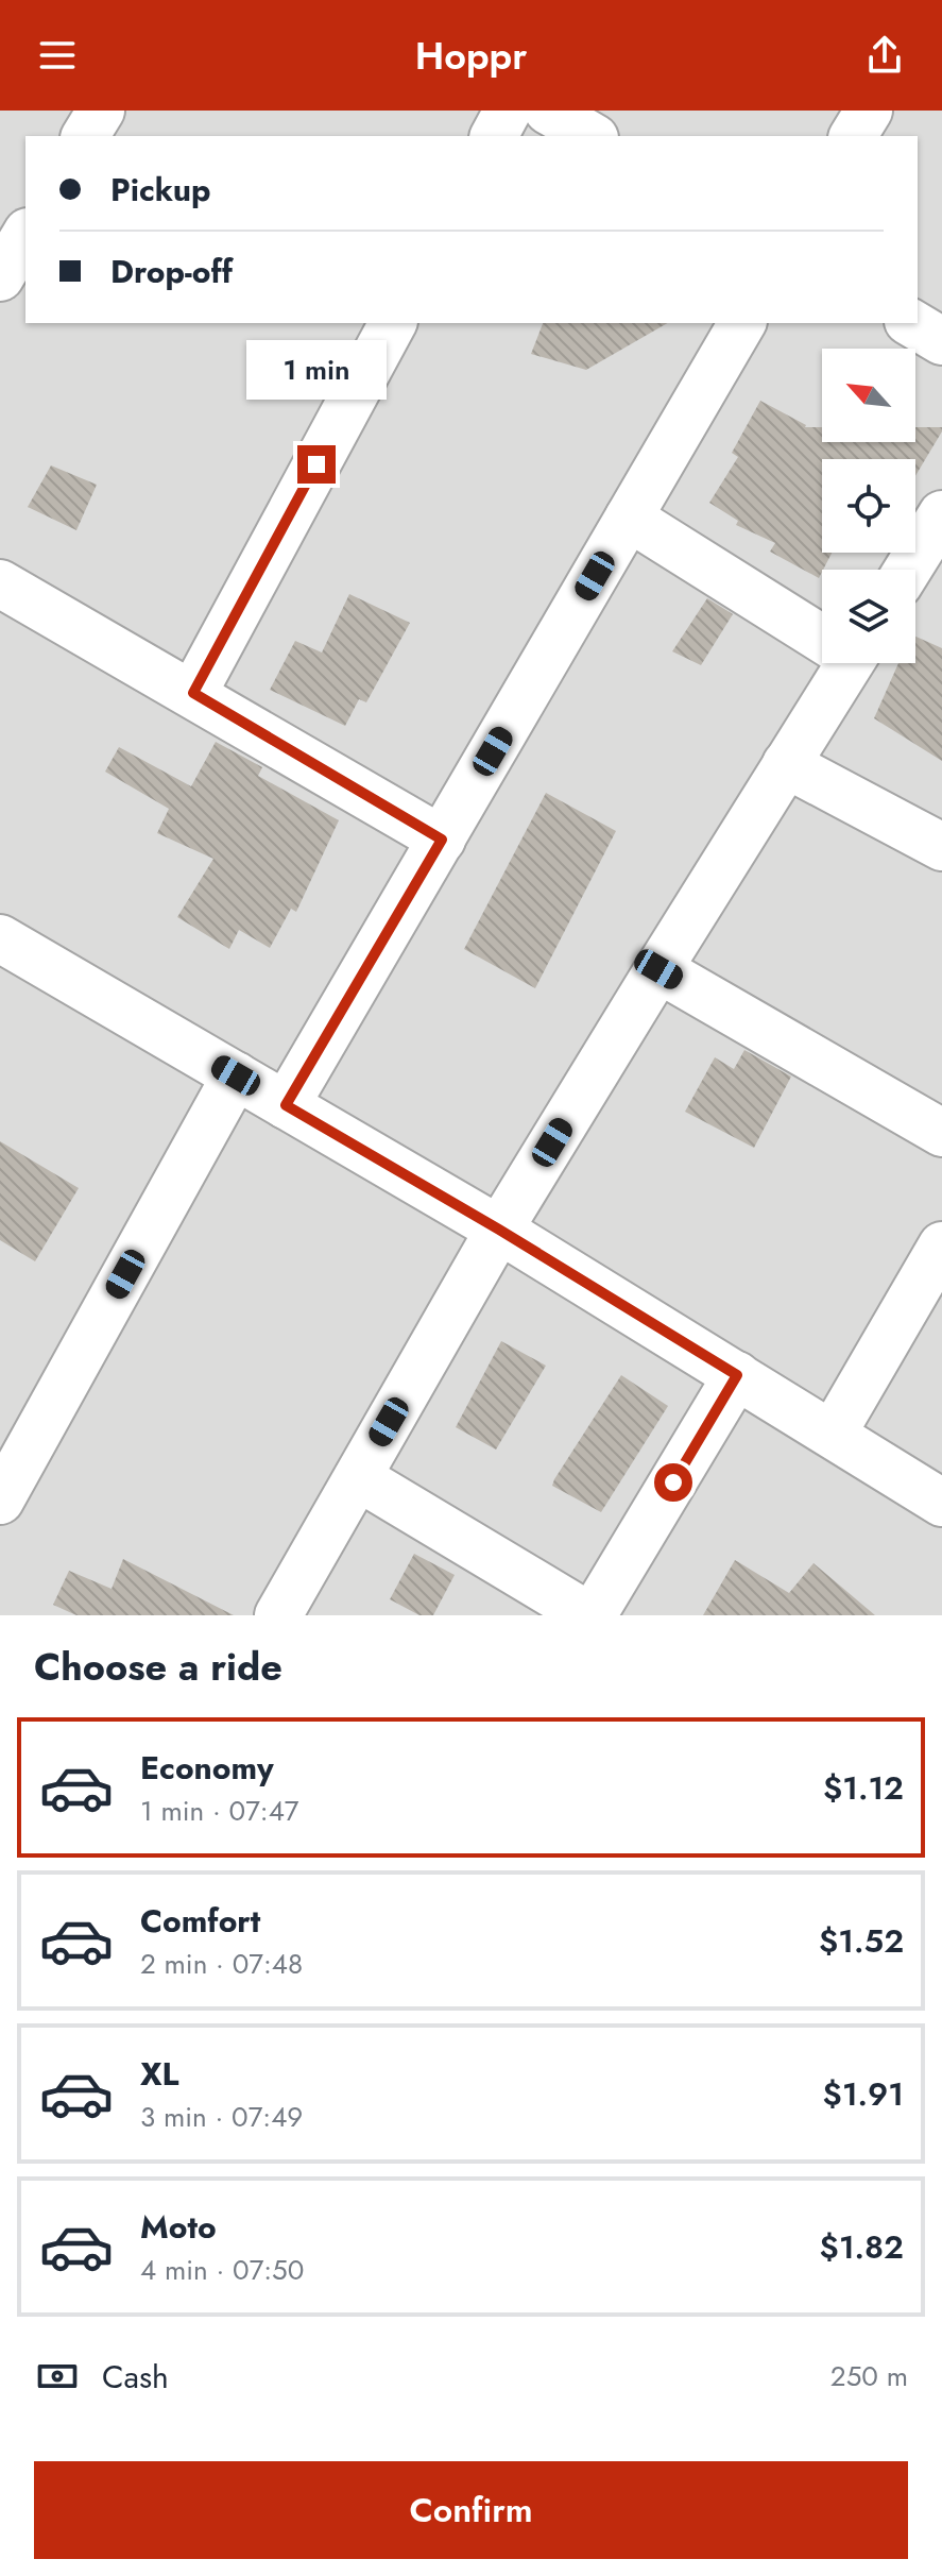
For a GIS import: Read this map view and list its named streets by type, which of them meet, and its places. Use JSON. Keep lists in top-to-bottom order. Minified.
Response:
{"north":"top left","page":{"header":"Hoppr","banner":["Pickup","Drop-off"],"bubble":"1 min","heading":"Choose a ride","list":[{"name":"Economy","note":"1 min · 07:47","value":"$1.12"},{"name":"Comfort","note":"2 min · 07:48","value":"$1.52"},{"name":"XL","note":"3 min · 07:49","value":"$1.91"},{"name":"Moto","note":"4 min · 07:50","value":"$1.82"}],"pay":["Cash","250 m"],"buttons":"Confirm"}}
